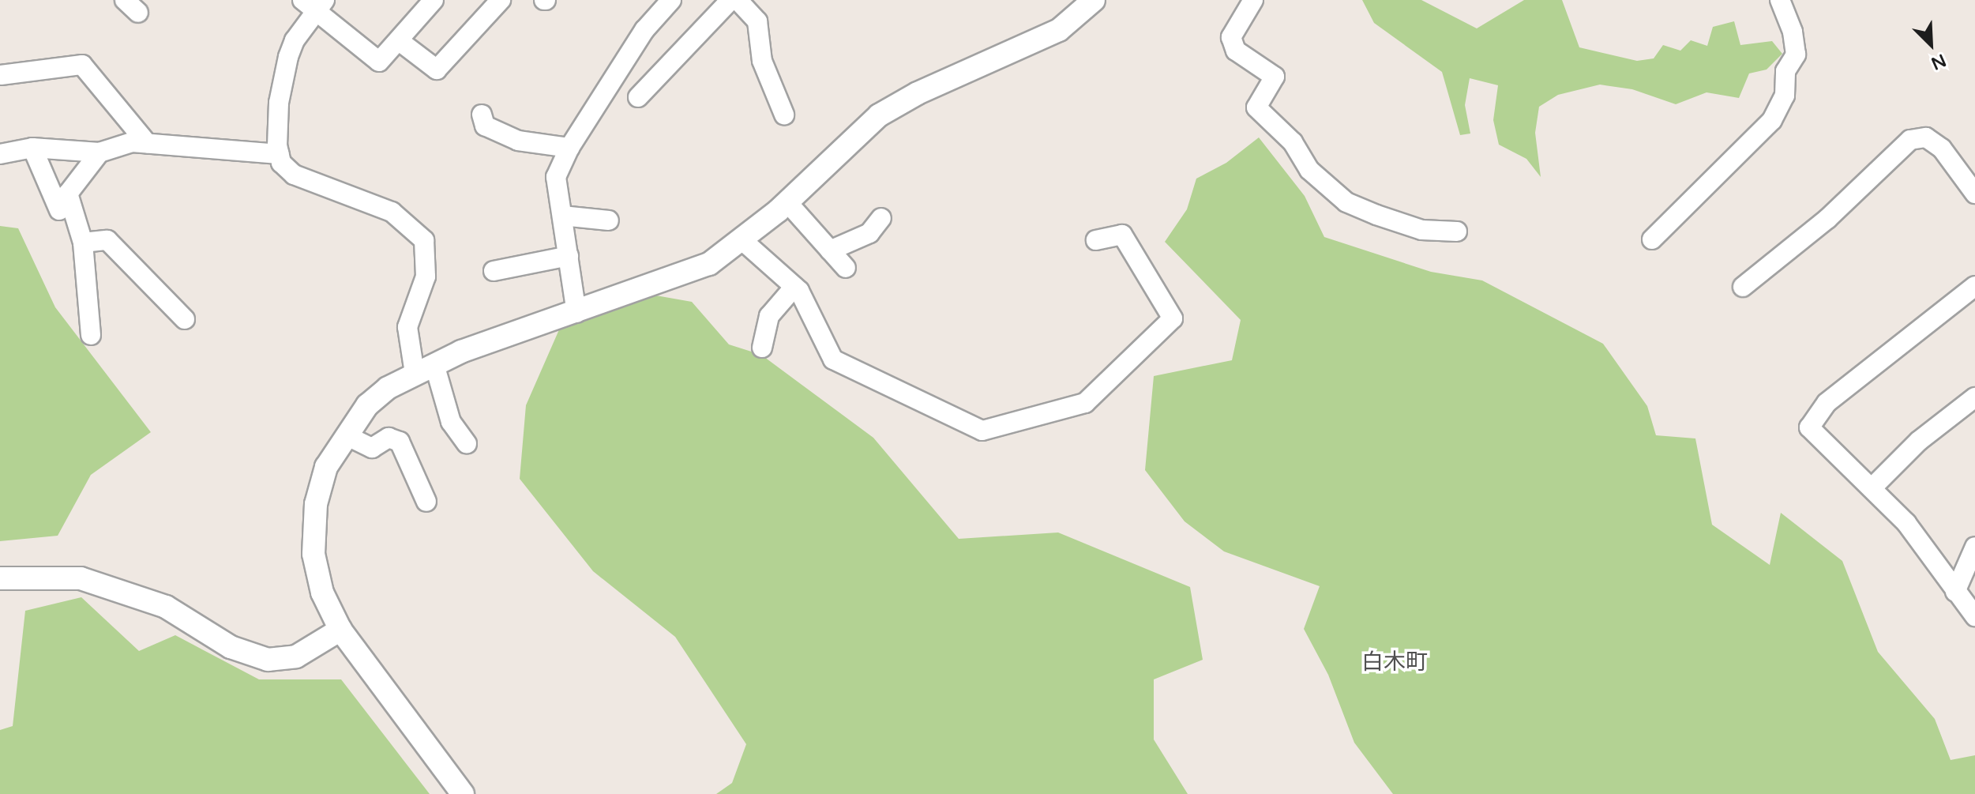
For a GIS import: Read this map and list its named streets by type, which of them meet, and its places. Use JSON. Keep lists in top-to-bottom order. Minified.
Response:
{"districts":["白木町"],"north":"bottom right"}
